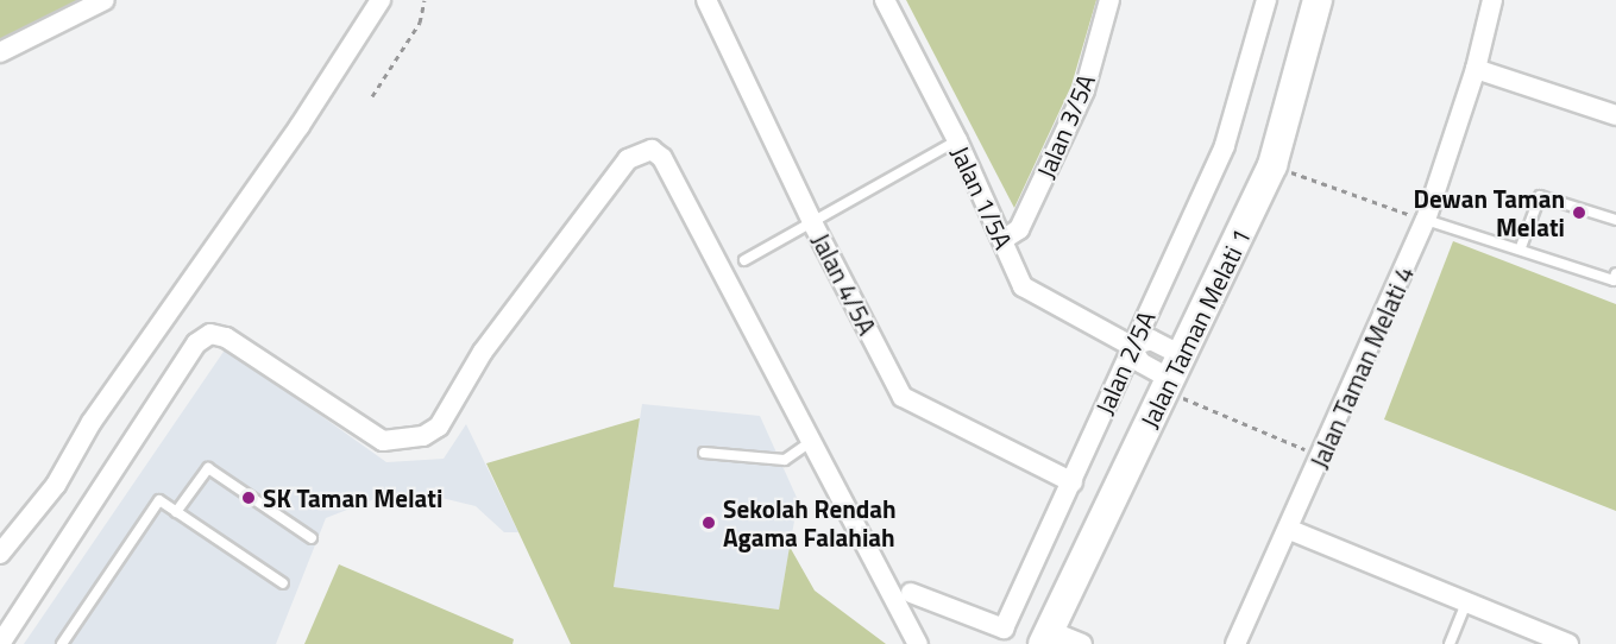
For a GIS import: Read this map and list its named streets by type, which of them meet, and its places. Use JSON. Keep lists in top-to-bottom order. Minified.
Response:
{"streets":{"street":["Jalan 3/5A","Jalan 1/5A","Jalan 4/5A","Jalan Taman Melati 1","Jalan 2/5A","Jalan Taman Melati 4"]},"crossings":[["Jalan 3/5A","Jalan 1/5A"],["Jalan 1/5A","Jalan Taman Melati 1"],["Jalan 1/5A","Jalan 2/5A"],["Jalan 4/5A","Jalan 2/5A"]],"places":["Dewan Taman Melati","SK Taman Melati","Sekolah Rendah Agama Falahiah"]}
